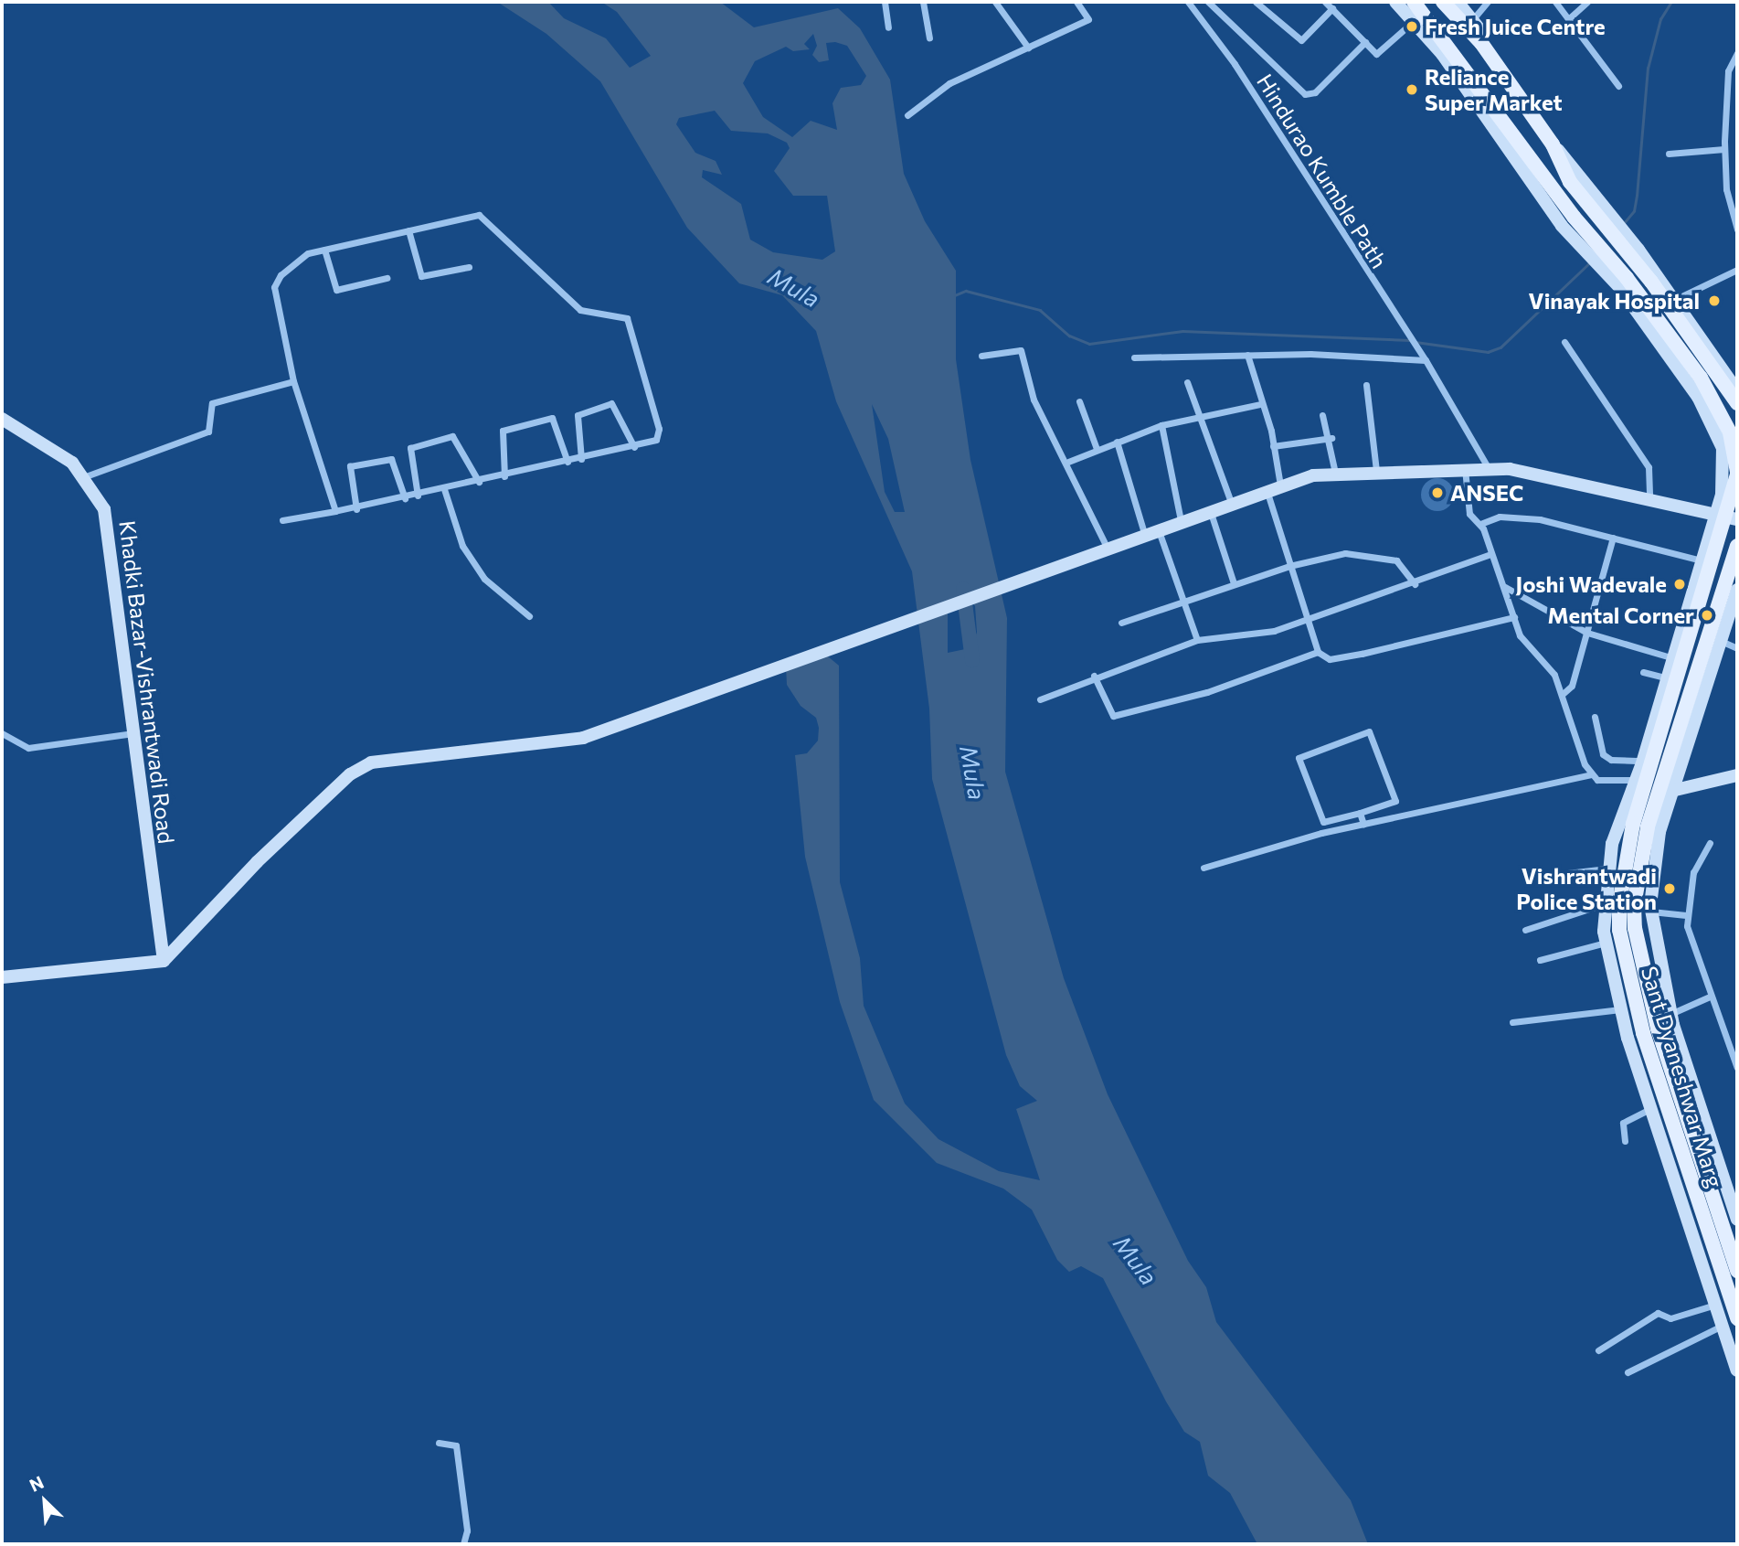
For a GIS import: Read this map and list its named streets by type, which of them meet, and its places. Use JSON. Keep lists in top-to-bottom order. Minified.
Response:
{"streets":{"main road":["Sant Dyaneshwar Marg"],"street":["Hindurao Kumble Path","Khadki Bazar-Vishrantwadi Road"]},"water":["Mula"],"places":["Fresh Juice Centre","Reliance Super Market","Vinayak Hospital","ANSEC","Joshi Wadevale","Mental Corner","Vishrantwadi Police Station"],"north":"top left"}
